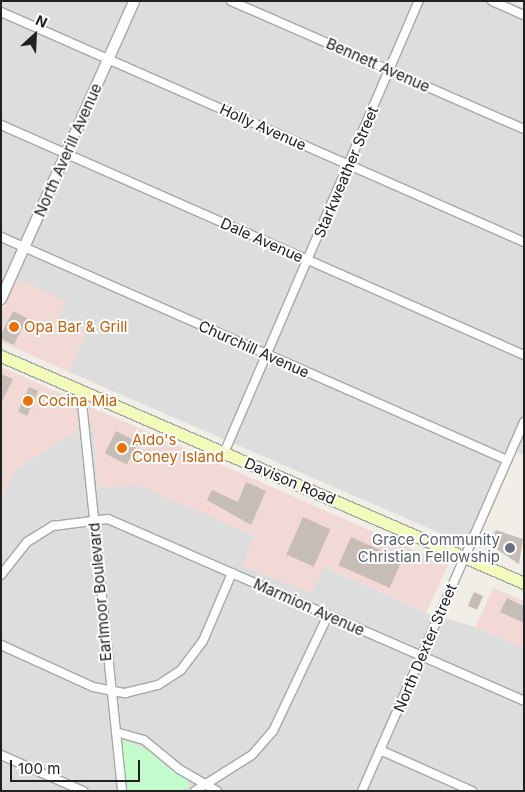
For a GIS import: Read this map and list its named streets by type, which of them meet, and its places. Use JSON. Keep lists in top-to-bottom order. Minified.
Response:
{"streets":{"main road":["Davison Road"],"street":["Bennett Avenue","Holly Avenue","North Averill Avenue","Starkweather Street","Dale Avenue","Churchill Avenue","Earlmoor Boulevard","Marmion Avenue","North Dexter Street"]},"crossings":[["Bennett Avenue","Starkweather Street"],["Holly Avenue","North Averill Avenue"],["Holly Avenue","Starkweather Street"],["North Averill Avenue","Dale Avenue"],["North Averill Avenue","Churchill Avenue"],["Starkweather Street","Dale Avenue"],["Starkweather Street","Churchill Avenue"],["Starkweather Street","Davison Road"],["Churchill Avenue","North Dexter Street"],["Davison Road","Earlmoor Boulevard"],["Davison Road","North Dexter Street"],["Earlmoor Boulevard","Marmion Avenue"],["Marmion Avenue","North Dexter Street"]],"places":["Opa Bar & Grill","Cocina Mia","Aldo's Coney Island","Grace Community Christian Fellowship"],"scale_bar":"100 m","north":"top right"}
